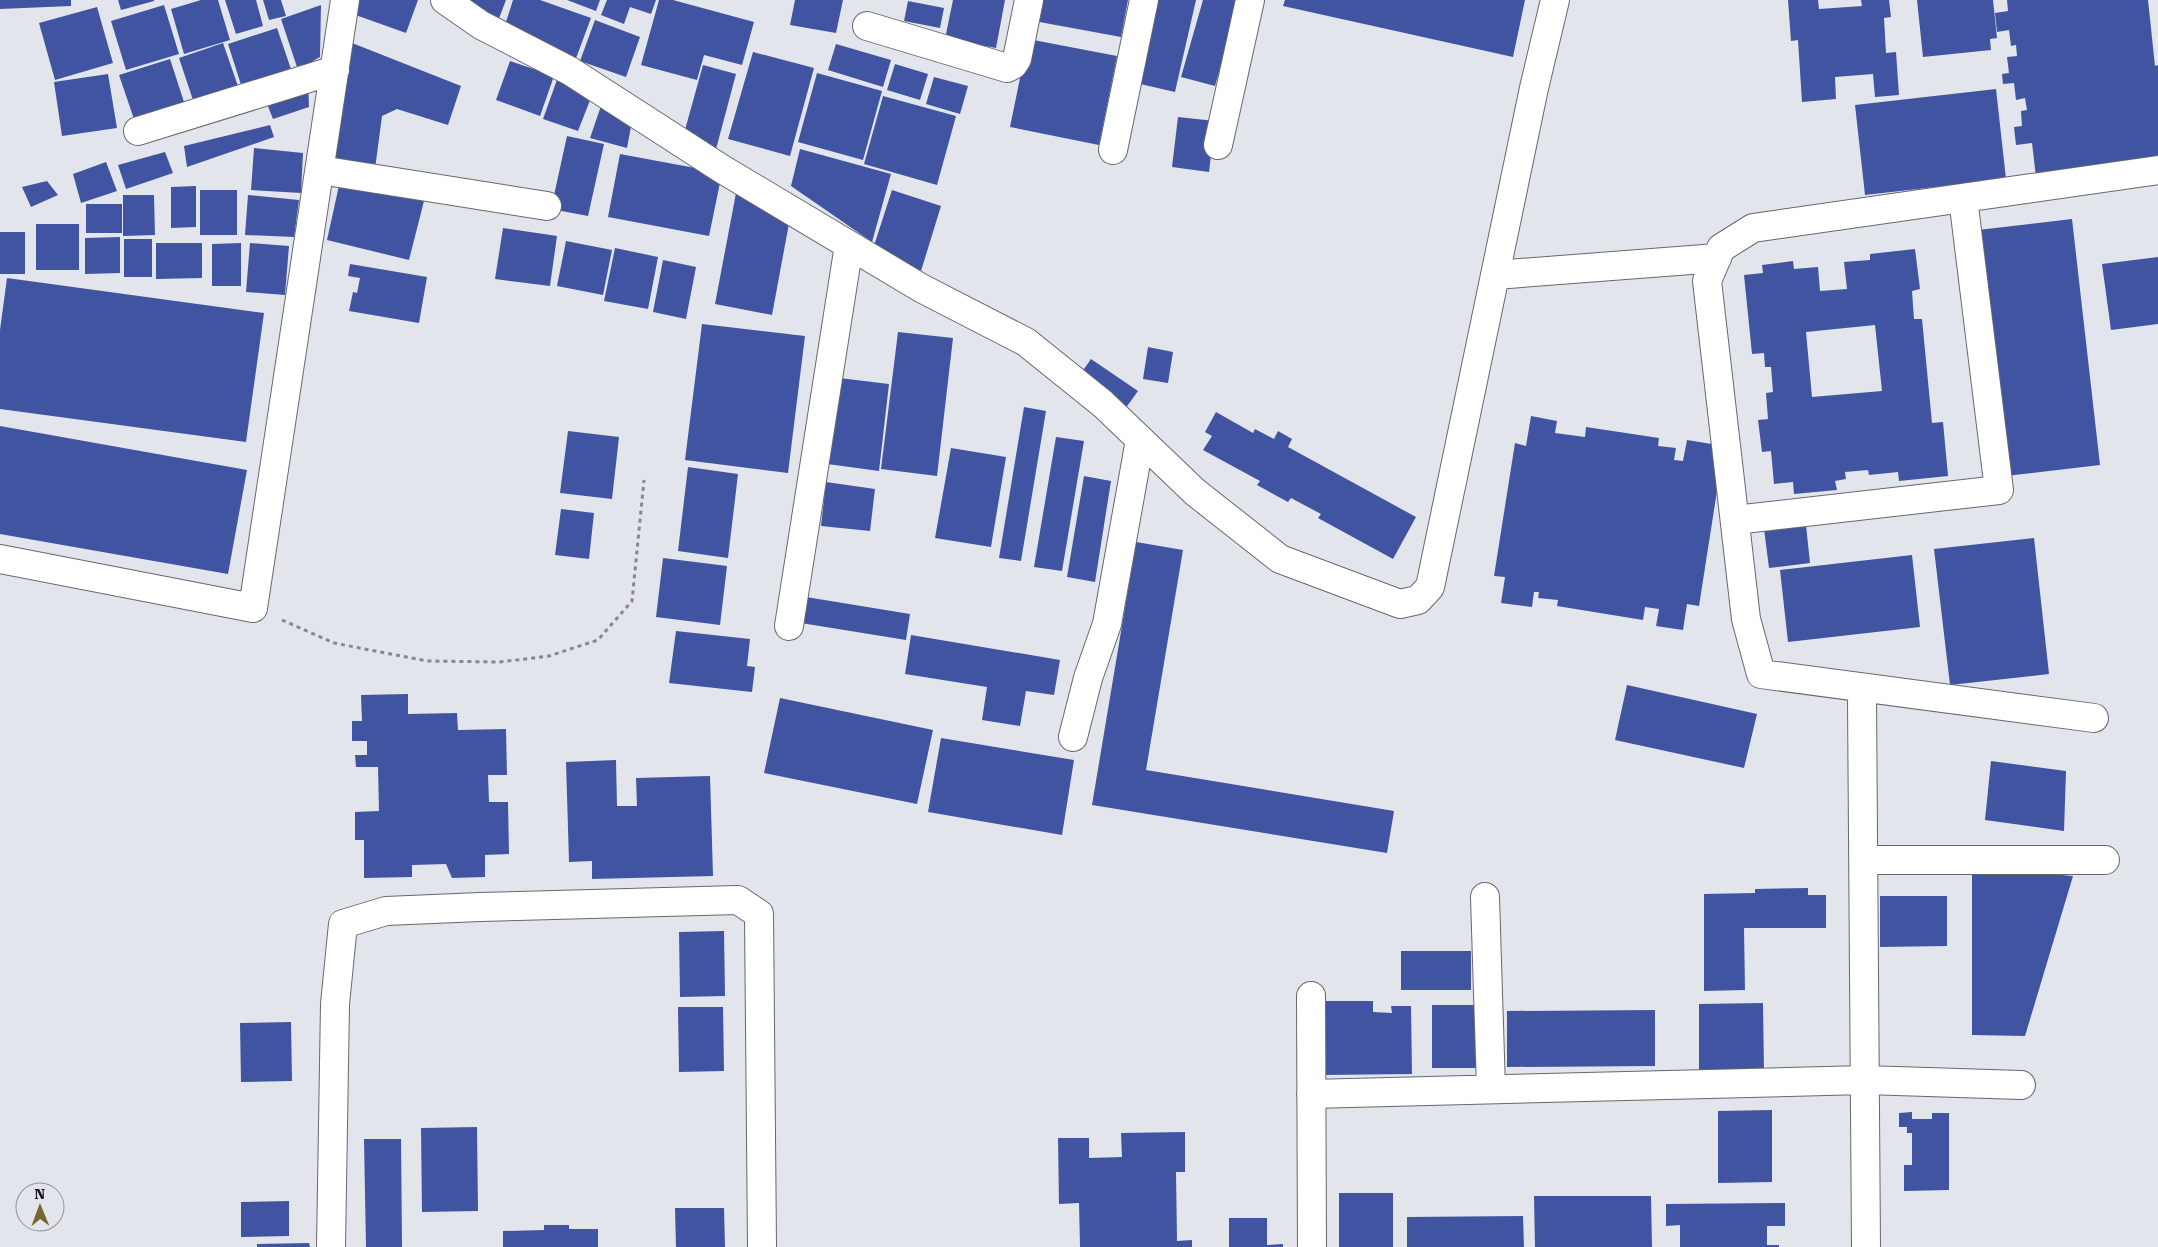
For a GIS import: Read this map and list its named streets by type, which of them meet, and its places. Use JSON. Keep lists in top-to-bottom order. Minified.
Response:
{"north":"top"}
